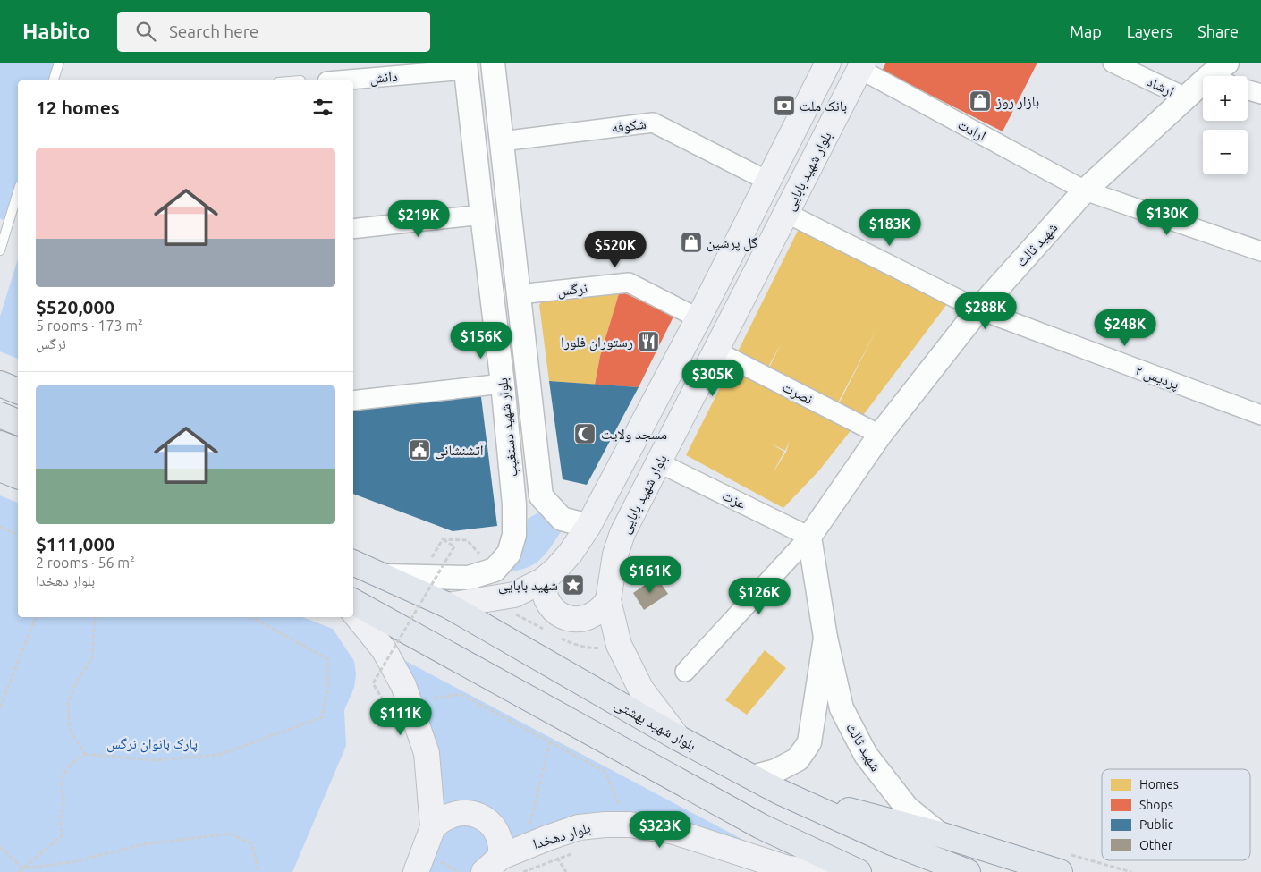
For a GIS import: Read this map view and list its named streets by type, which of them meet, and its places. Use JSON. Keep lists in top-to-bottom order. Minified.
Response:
{"streets":{"main road":["بلوار شهید بابایی","بلوار شهید بهشتی","بلوار دهخدا"],"street":["دانش","ارشاد","شکوفه","ارادت","شهید ثالث","نرگس","پردیس ۲","نصرت","بلوار شهید دستغیب","عزت"]},"crossings":[["دانش","بلوار شهید دستغیب"],["ارشاد","شهید ثالث"],["شکوفه","بلوار شهید بابایی"],["شکوفه","بلوار شهید دستغیب"],["ارادت","بلوار شهید بابایی"],["ارادت","شهید ثالث"],["بلوار شهید بابایی","نرگس"],["بلوار شهید بابایی","پردیس ۲"],["بلوار شهید بابایی","نصرت"],["بلوار شهید بابایی","عزت"],["بلوار شهید بابایی","بلوار شهید بهشتی"],["شهید ثالث","پردیس ۲"],["شهید ثالث","نصرت"],["شهید ثالث","عزت"],["شهید ثالث","بلوار شهید بهشتی"],["نرگس","بلوار شهید دستغیب"],["بلوار شهید دستغیب","بلوار شهید بهشتی"]],"parks":["پارک بانوان نرگس"],"places":{"shop":["بازار روز","گل پرشین"],"bank":["بانک ملت"],"restaurant":["رستوران فلورا"],"mosque":["مسجد ولایت"],"public building":["آتشنشانی"],"place":["شهید بابایی"]},"legend":["Homes","Shops","Public","Other"],"page":{"header":"Habito","search":"Search here","nav":["Map","Layers","Share"],"map_buttons":["+","−"],"heading":"12 homes","list":[{"name":"$520,000","note":"5 rooms · 173 m² · نرگس"},{"name":"$111,000","note":"2 rooms · 56 m² · بلوار دهخدا"}],"price":["$130K","$219K","$183K","$520K","$288K","$248K","$156K","$305K","$161K","$126K","$111K","$323K"]}}
